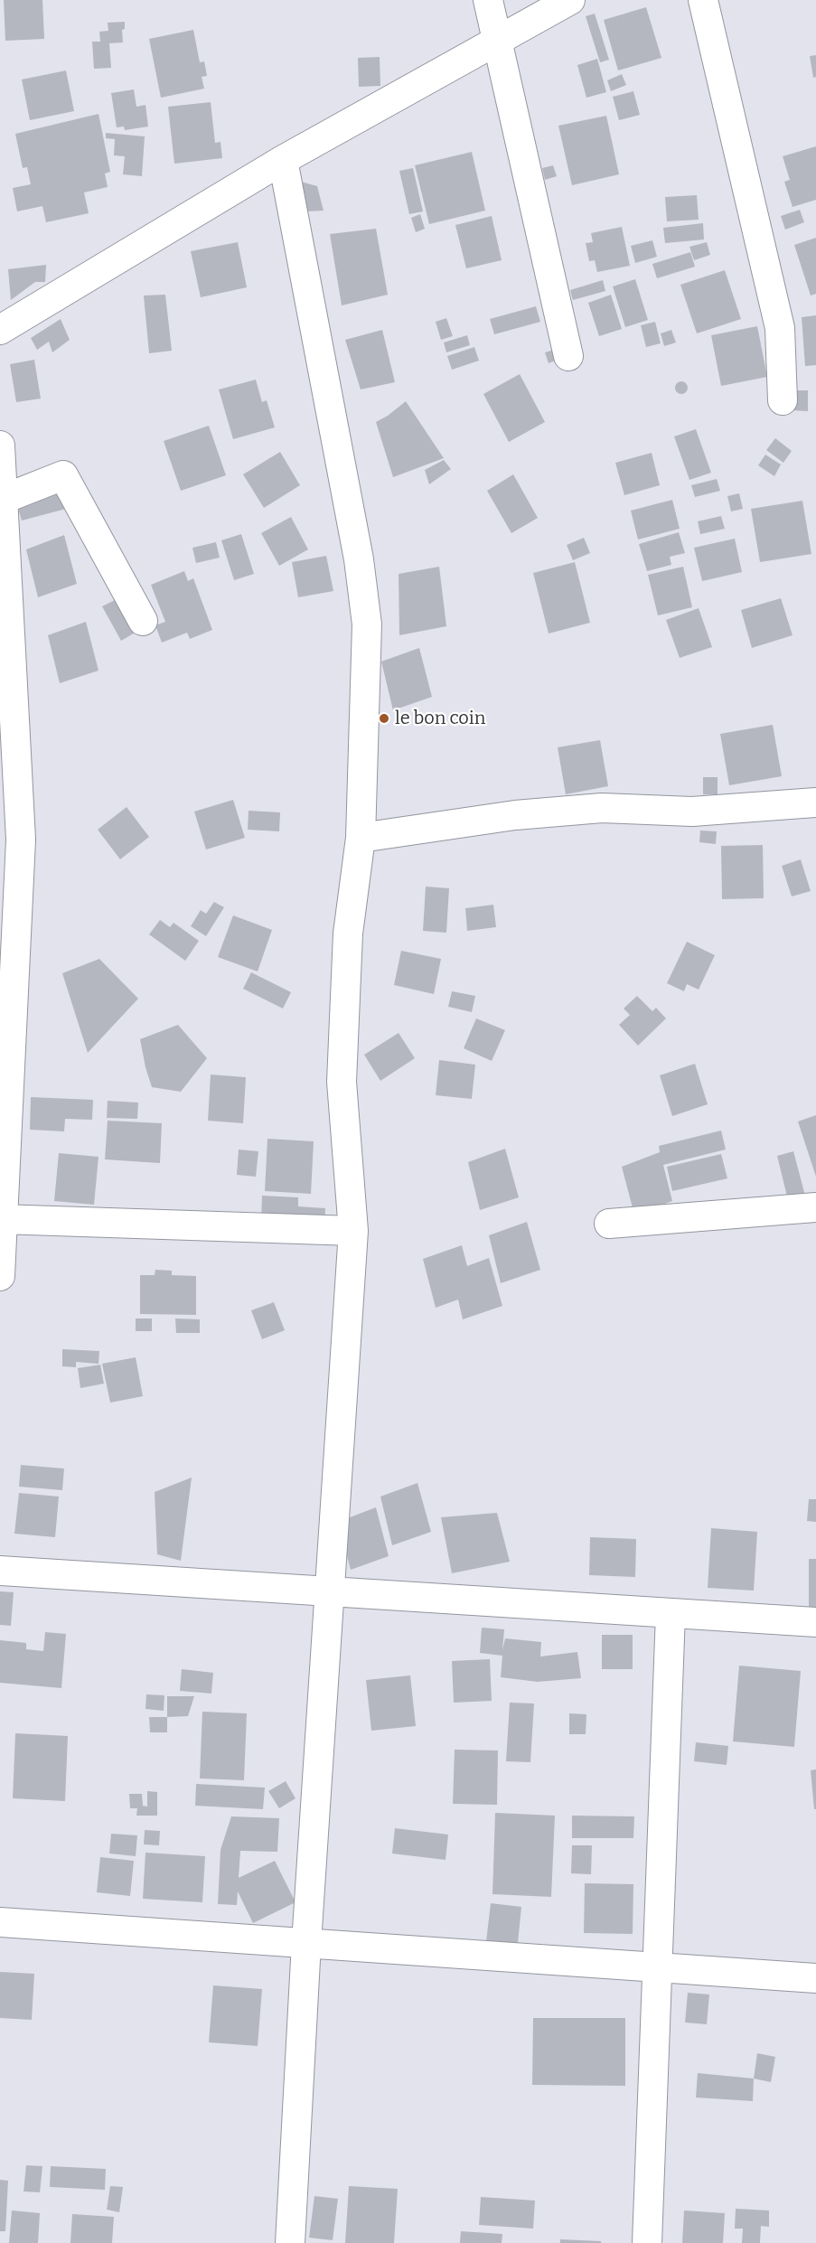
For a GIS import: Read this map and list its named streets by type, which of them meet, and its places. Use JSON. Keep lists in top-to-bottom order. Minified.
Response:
{"places":["le bon coin"]}
